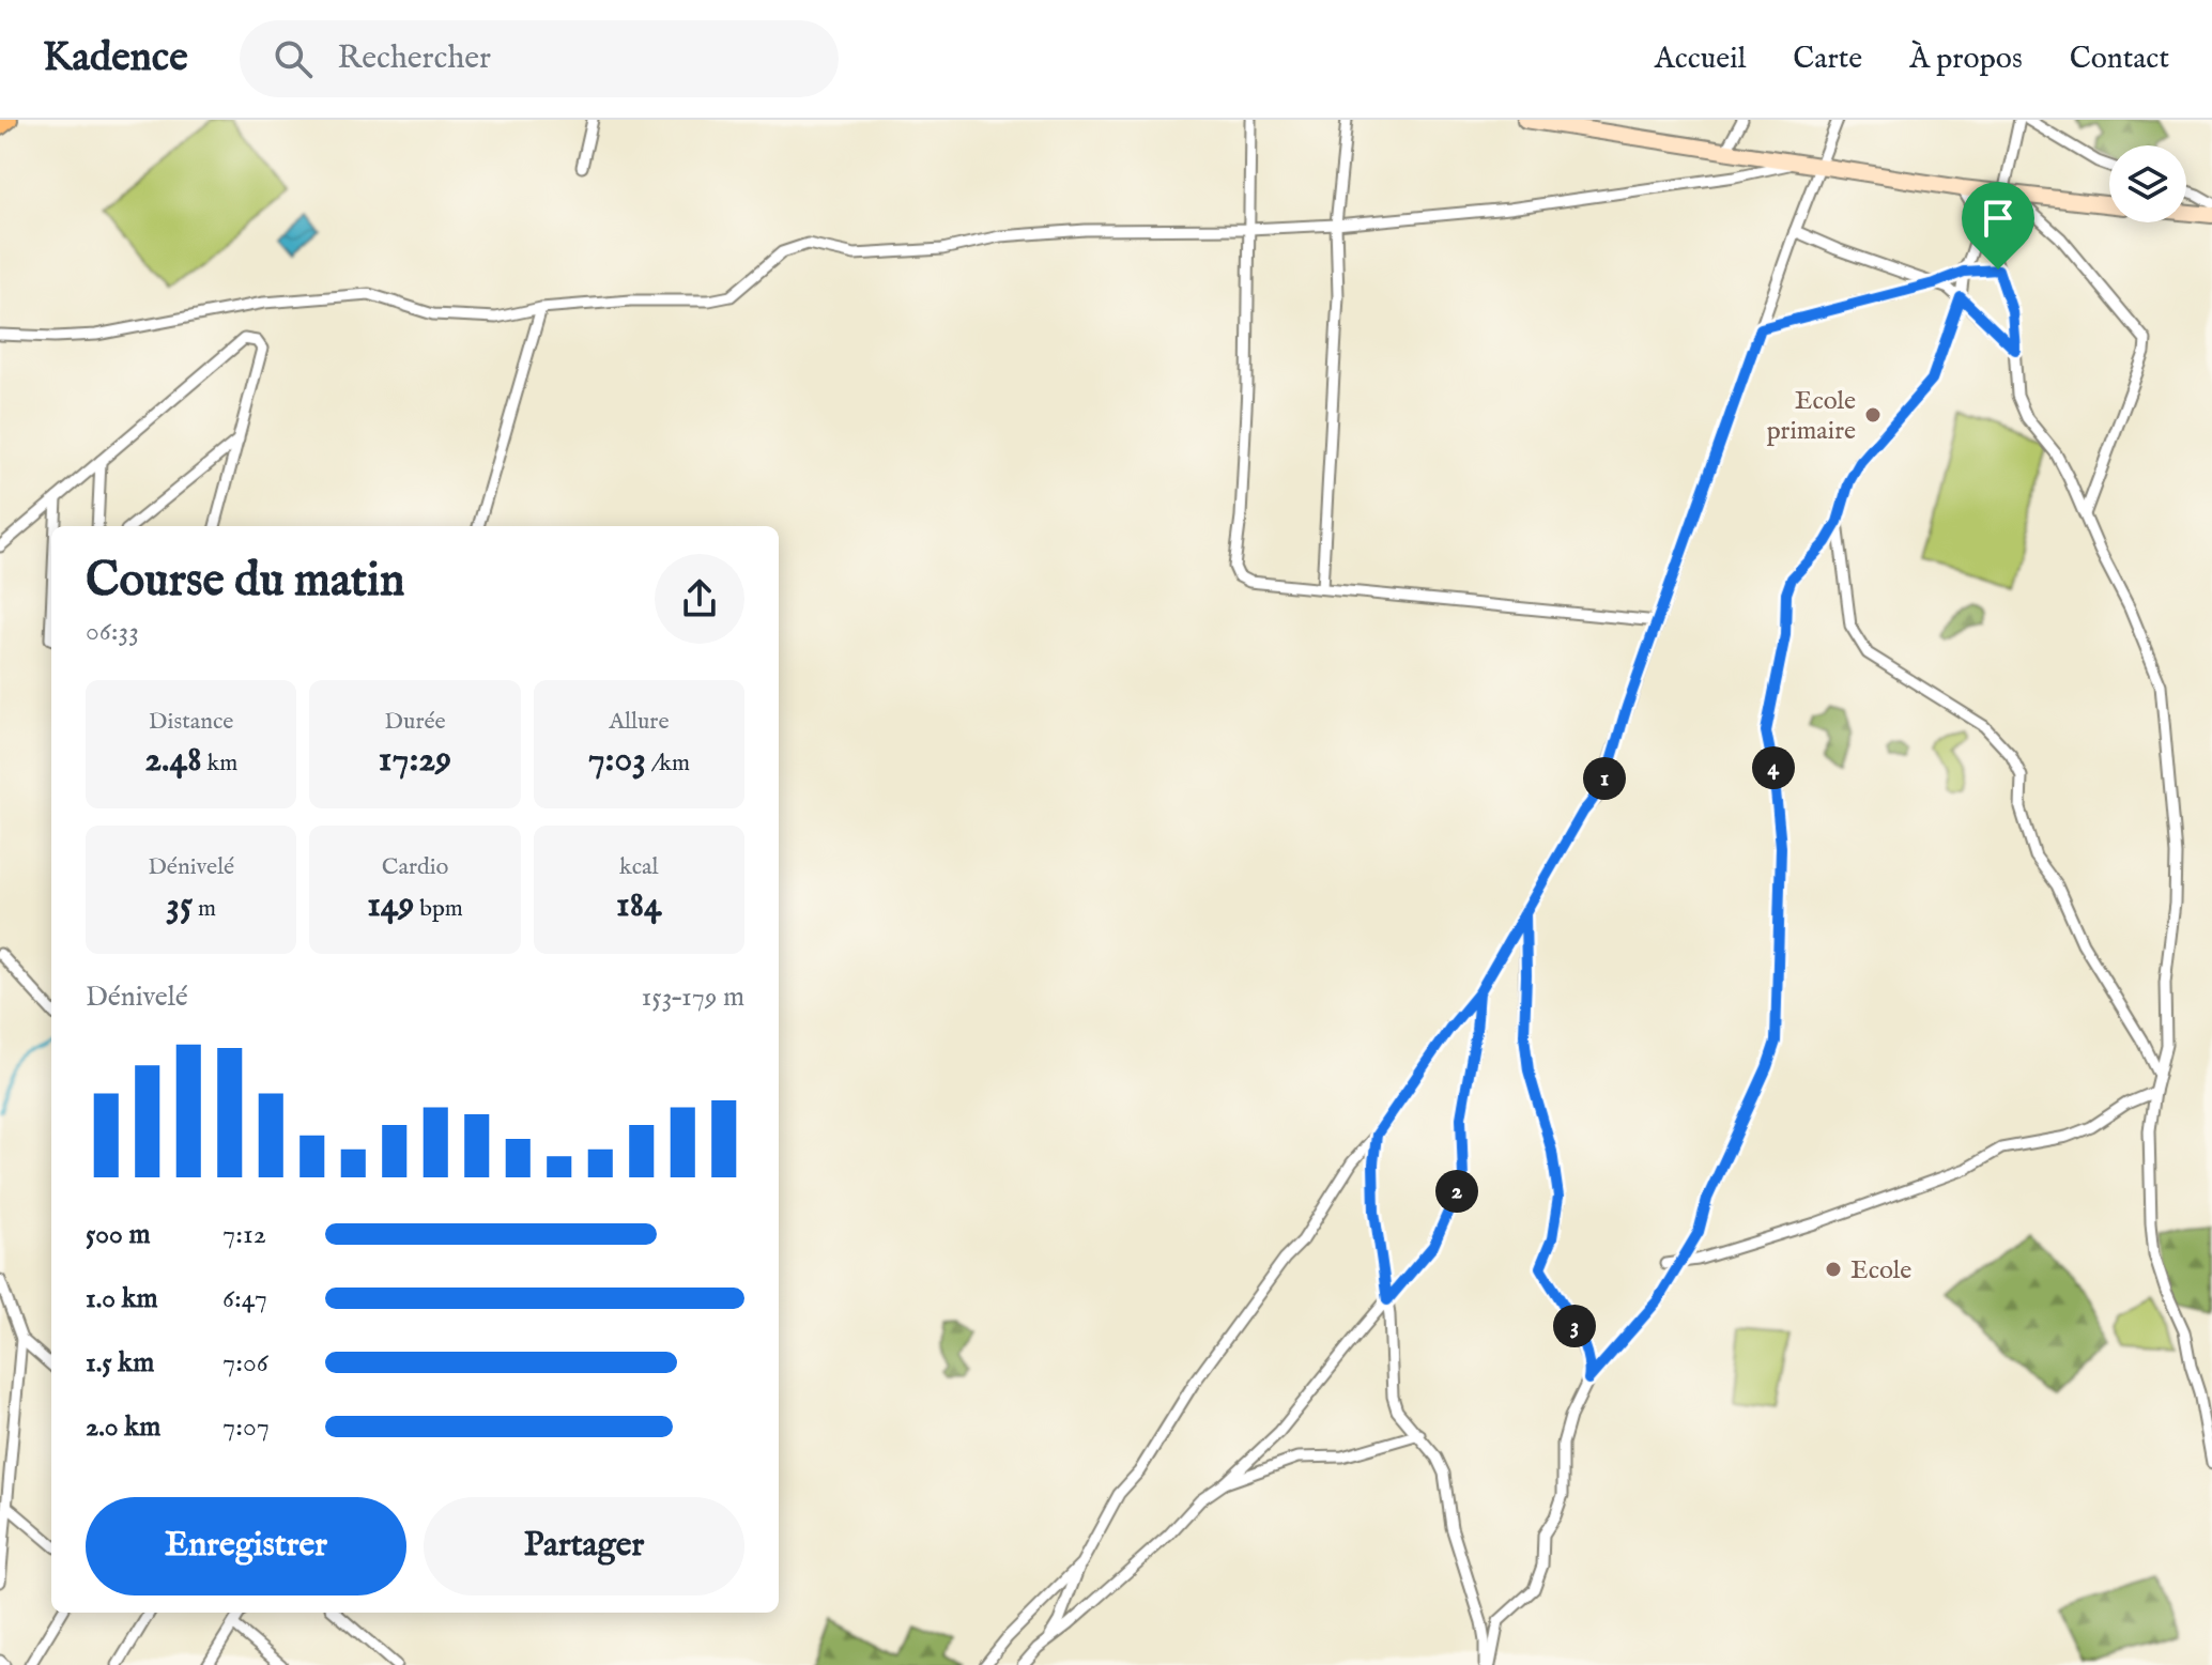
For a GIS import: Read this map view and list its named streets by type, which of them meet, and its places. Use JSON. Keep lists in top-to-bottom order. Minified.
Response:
{"places":["Ecole primaire","Ecole"],"page":{"header":"Kadence","search":"Rechercher","nav":["Accueil","Carte","À propos","Contact"],"heading":["Course du matin","06:33"],"stats":[["Distance","2.48 km"],["Durée","17:29"],["Allure","7:03 /km"],["Dénivelé","35 m"],["Cardio","149 bpm"],["kcal","184"]],"pins":["4","1","2","3"],"chart":["Dénivelé","153–179 m"],"list":[{"name":"500 m","note":"7:12"},{"name":"1.0 km","note":"6:47"},{"name":"1.5 km","note":"7:06"},{"name":"2.0 km","note":"7:07"}],"buttons":["Enregistrer","Partager"]}}
